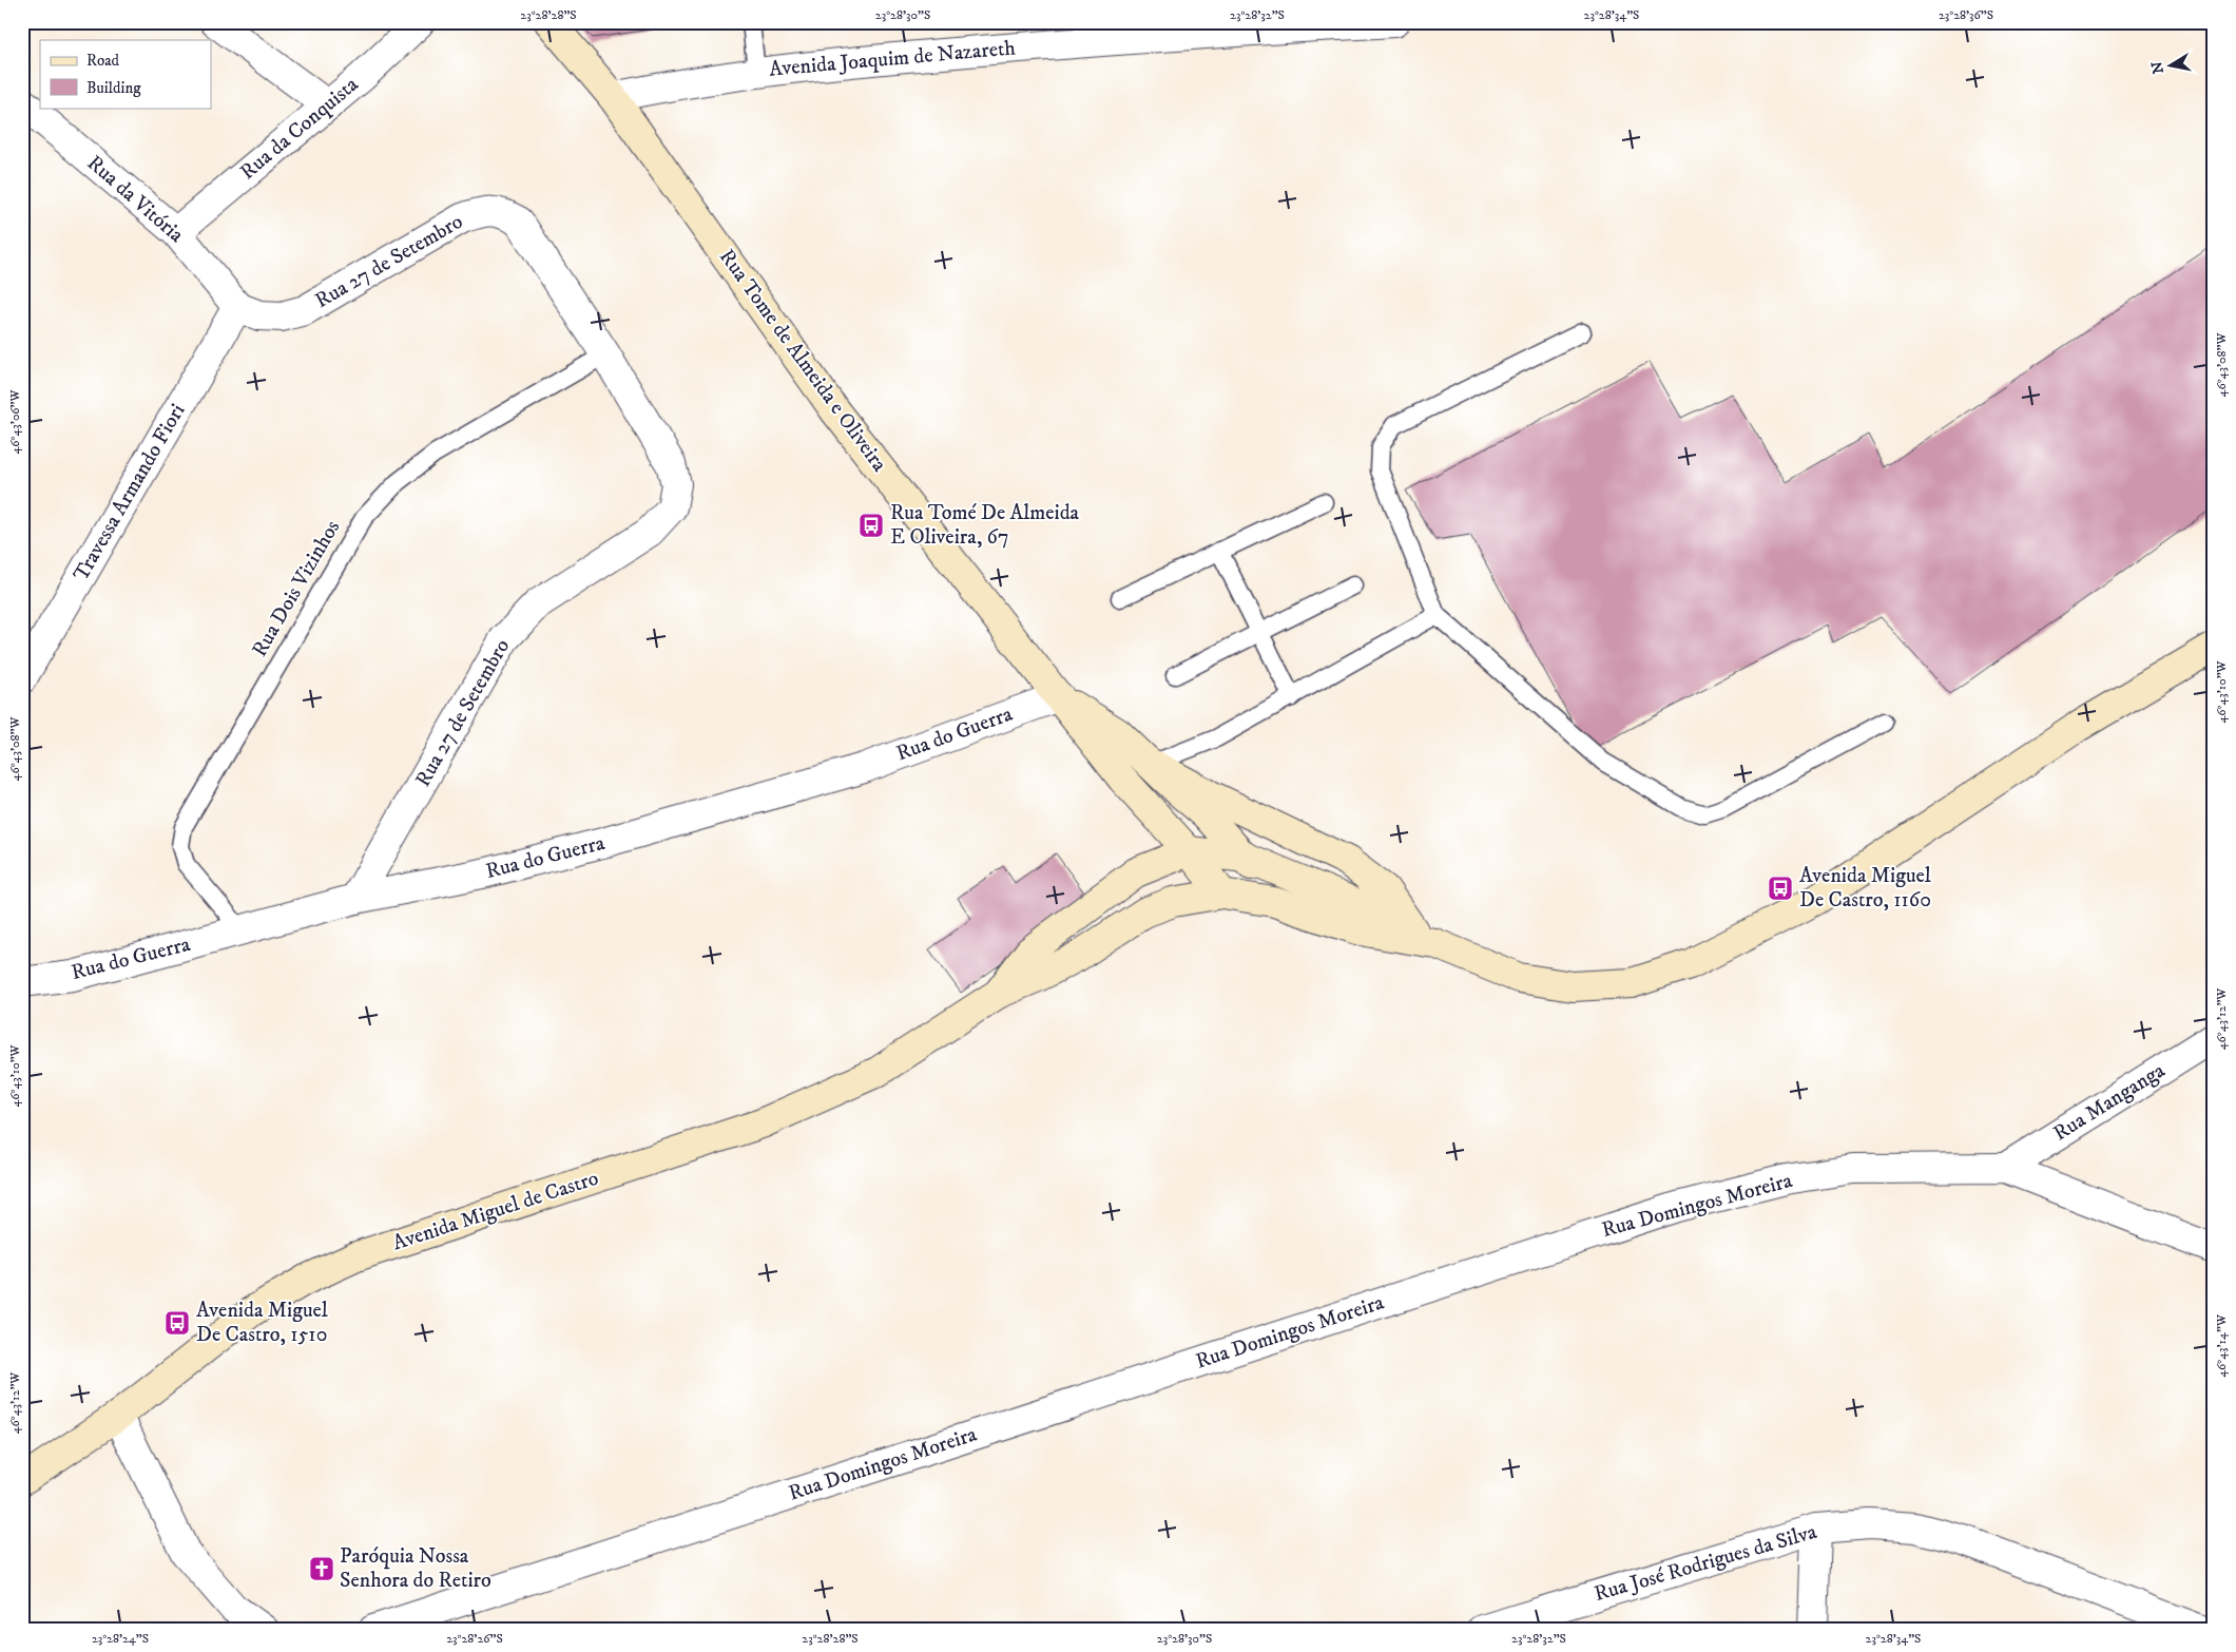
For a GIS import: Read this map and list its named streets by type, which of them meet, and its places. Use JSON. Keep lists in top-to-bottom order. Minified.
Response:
{"streets":{"street":["Avenida Joaquim de Nazareth","Rua da Conquista","Rua da Vitória","Rua 27 de Setembro","Rua Tome de Almeida e Oliveira","Travessa Armando Fiori","Rua do Guerra","Rua Manganga","Rua Domingos Moreira","Avenida Miguel de Castro","Rua José Rodrigues da Silva"],"lane":["Rua Dois Vizinhos"]},"crossings":[["Avenida Joaquim de Nazareth","Rua Tome de Almeida e Oliveira"],["Rua da Conquista","Rua da Vitória"],["Rua da Vitória","Rua 27 de Setembro"],["Rua da Vitória","Travessa Armando Fiori"],["Rua 27 de Setembro","Travessa Armando Fiori"],["Rua 27 de Setembro","Rua Dois Vizinhos"],["Rua 27 de Setembro","Rua do Guerra"],["Rua Tome de Almeida e Oliveira","Rua do Guerra"],["Rua Tome de Almeida e Oliveira","Avenida Miguel de Castro"],["Rua Dois Vizinhos","Rua do Guerra"],["Rua Manganga","Rua Domingos Moreira"]],"places":{"bus stop":["Rua Tomé De Almeida E Oliveira, 67","Avenida Miguel De Castro, 1160","Avenida Miguel De Castro, 1510"],"church":["Paróquia Nossa Senhora do Retiro"]},"legend":["Road","Building"],"north":"left","coordinates":["23°28'28\"S","23°28'30\"S","23°28'32\"S","23°28'34\"S","23°28'36\"S","46°43'08\"W","46°43'06\"W","46°43'10\"W","46°43'12\"W","46°43'14\"W","23°28'24\"S","23°28'26\"S"]}
